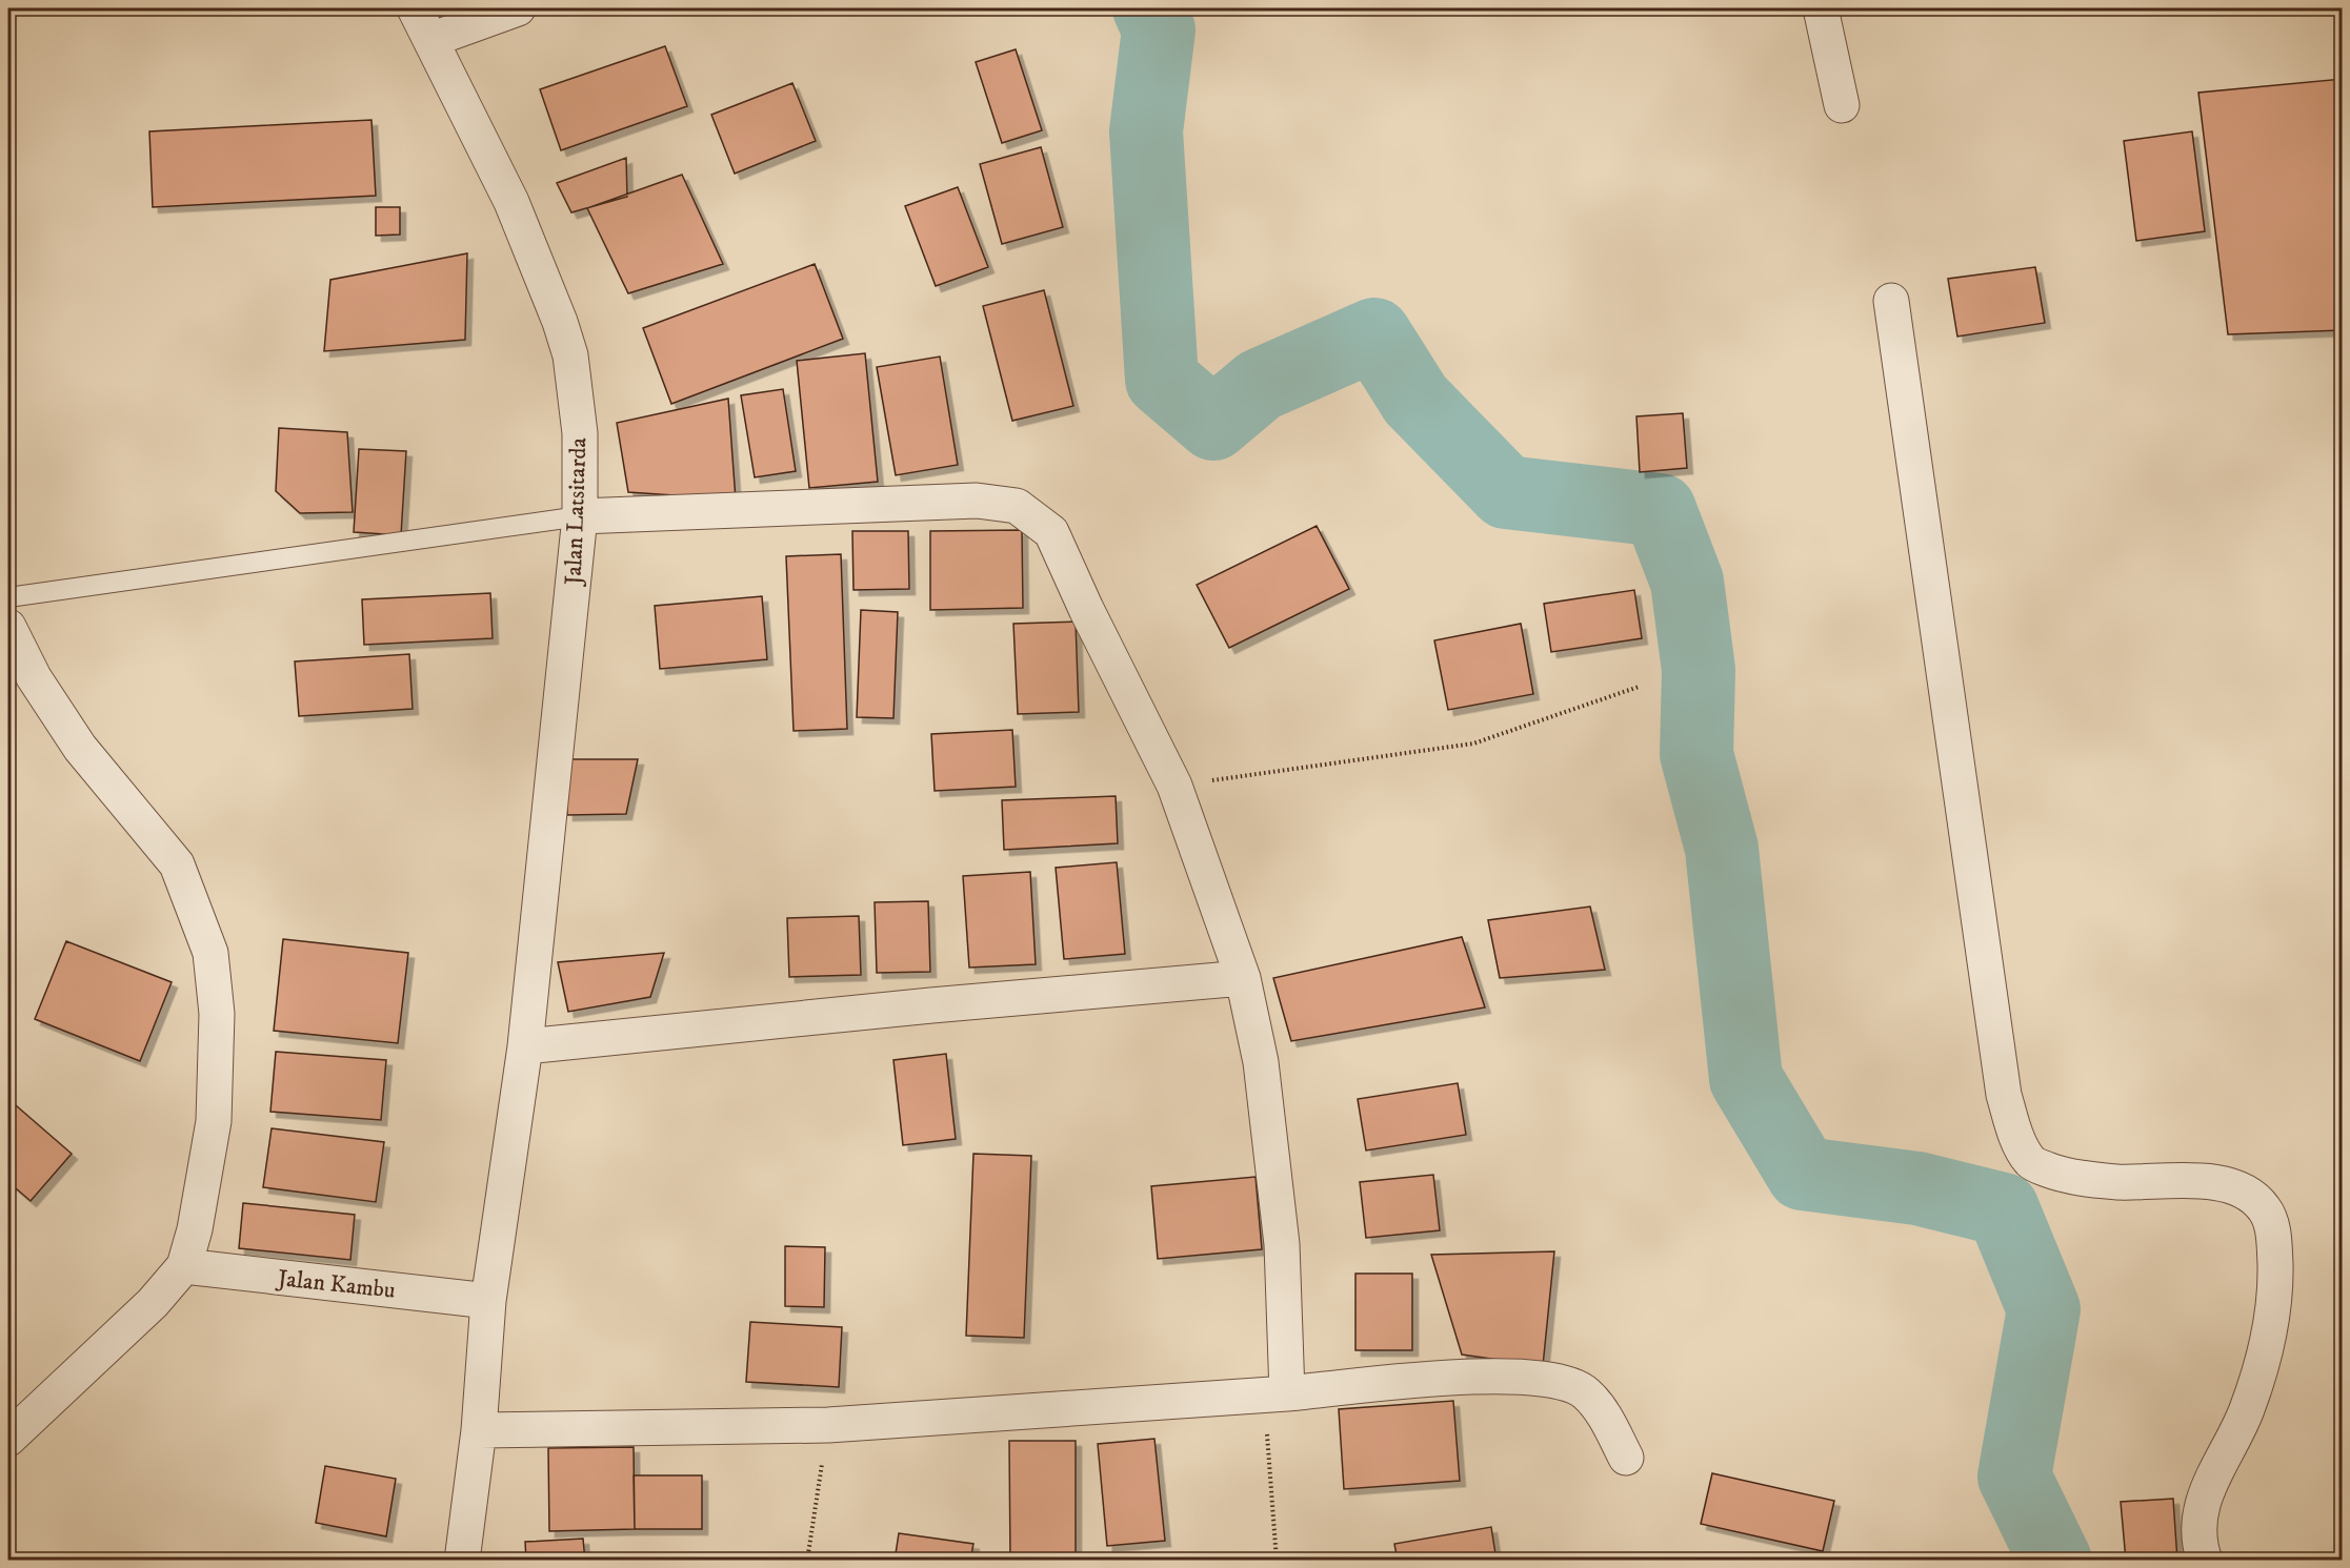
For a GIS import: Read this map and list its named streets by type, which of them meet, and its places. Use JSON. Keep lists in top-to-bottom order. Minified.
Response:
{"streets":{"street":["Jalan Latsitarda","Jalan Kambu"]},"crossings":[["Jalan Latsitarda","Jalan Kambu"]]}
